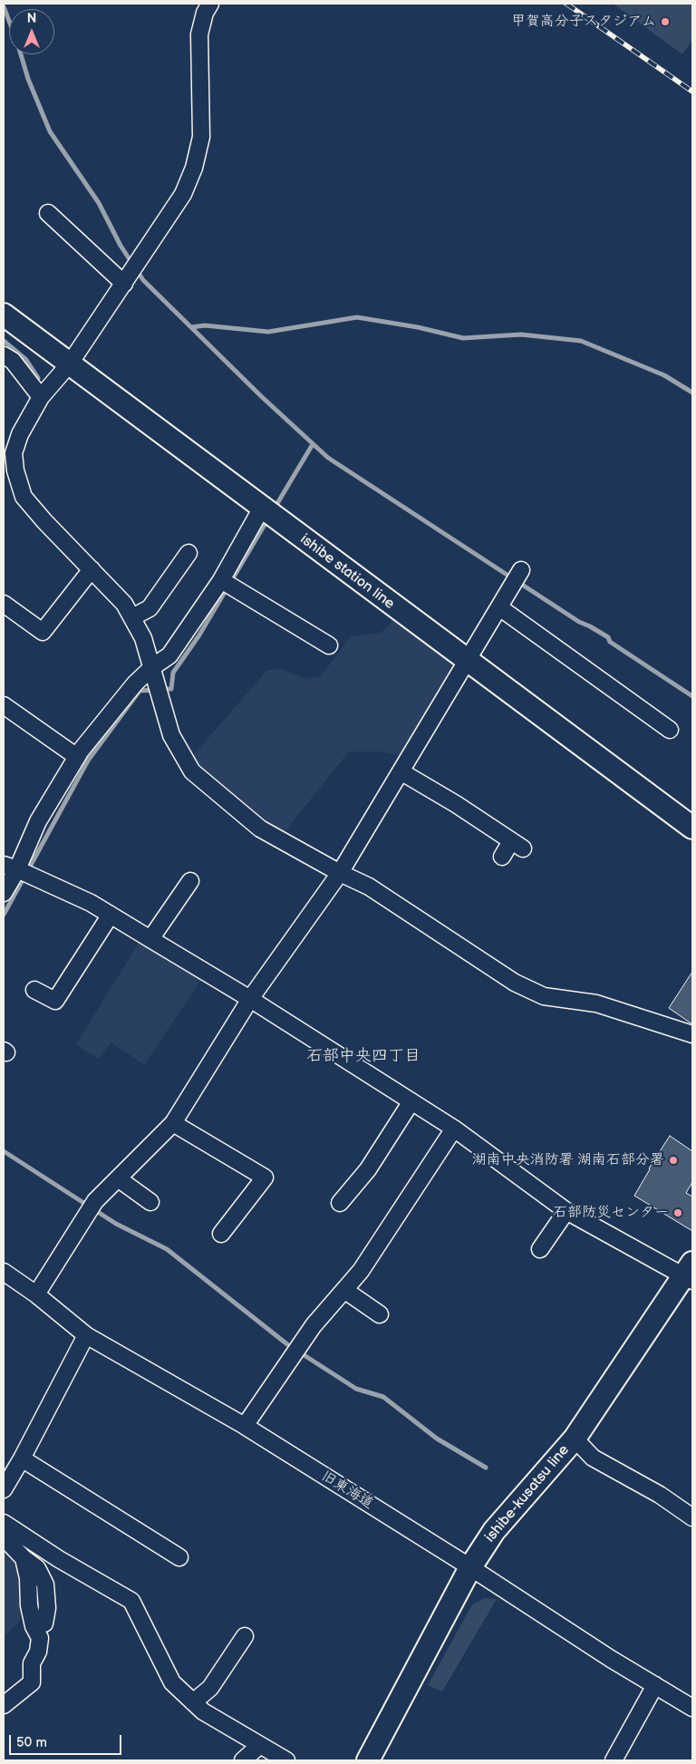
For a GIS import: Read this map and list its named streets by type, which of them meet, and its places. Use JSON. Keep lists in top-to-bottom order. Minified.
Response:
{"streets":{"main road":["ishibe station line","ishibe-kusatsu line"],"street":["旧東海道"]},"crossings":[["旧東海道","ishibe-kusatsu line"]],"districts":["石部中央四丁目"],"places":["甲賀高分子スタジアム","湖南中央消防署 湖南石部分署","石部防災センター"],"scale_bar":"50 m","north":"top"}
